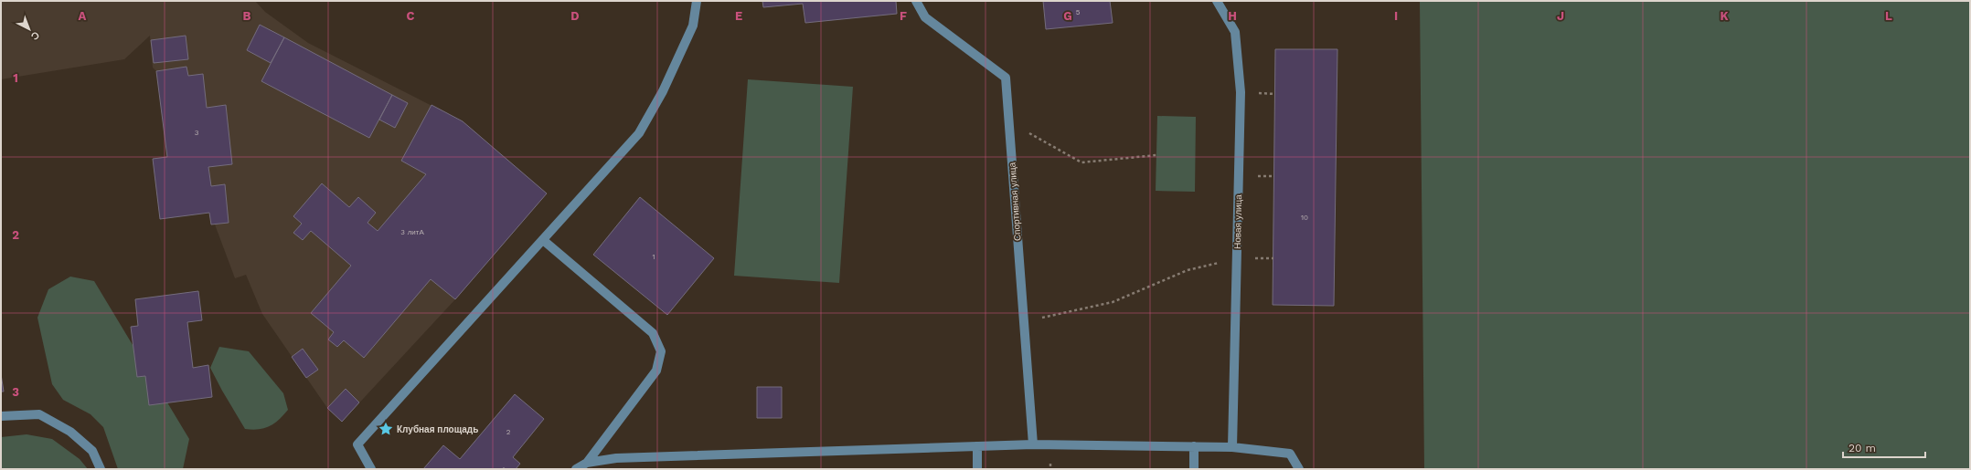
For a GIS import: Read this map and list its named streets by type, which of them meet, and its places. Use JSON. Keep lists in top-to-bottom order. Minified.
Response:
{"streets":{"street":["Спортивная улица","Новая улица"]},"places":{"place":["Клубная площадь"]},"house_numbers":["5","3","10","3 литА","1","2"],"scale_bar":"20 m","north":"bottom right","grid":{"columns":["A","B","C","D","E","F","G","H","I","J","K","L"],"rows":["1","2","3"]}}
